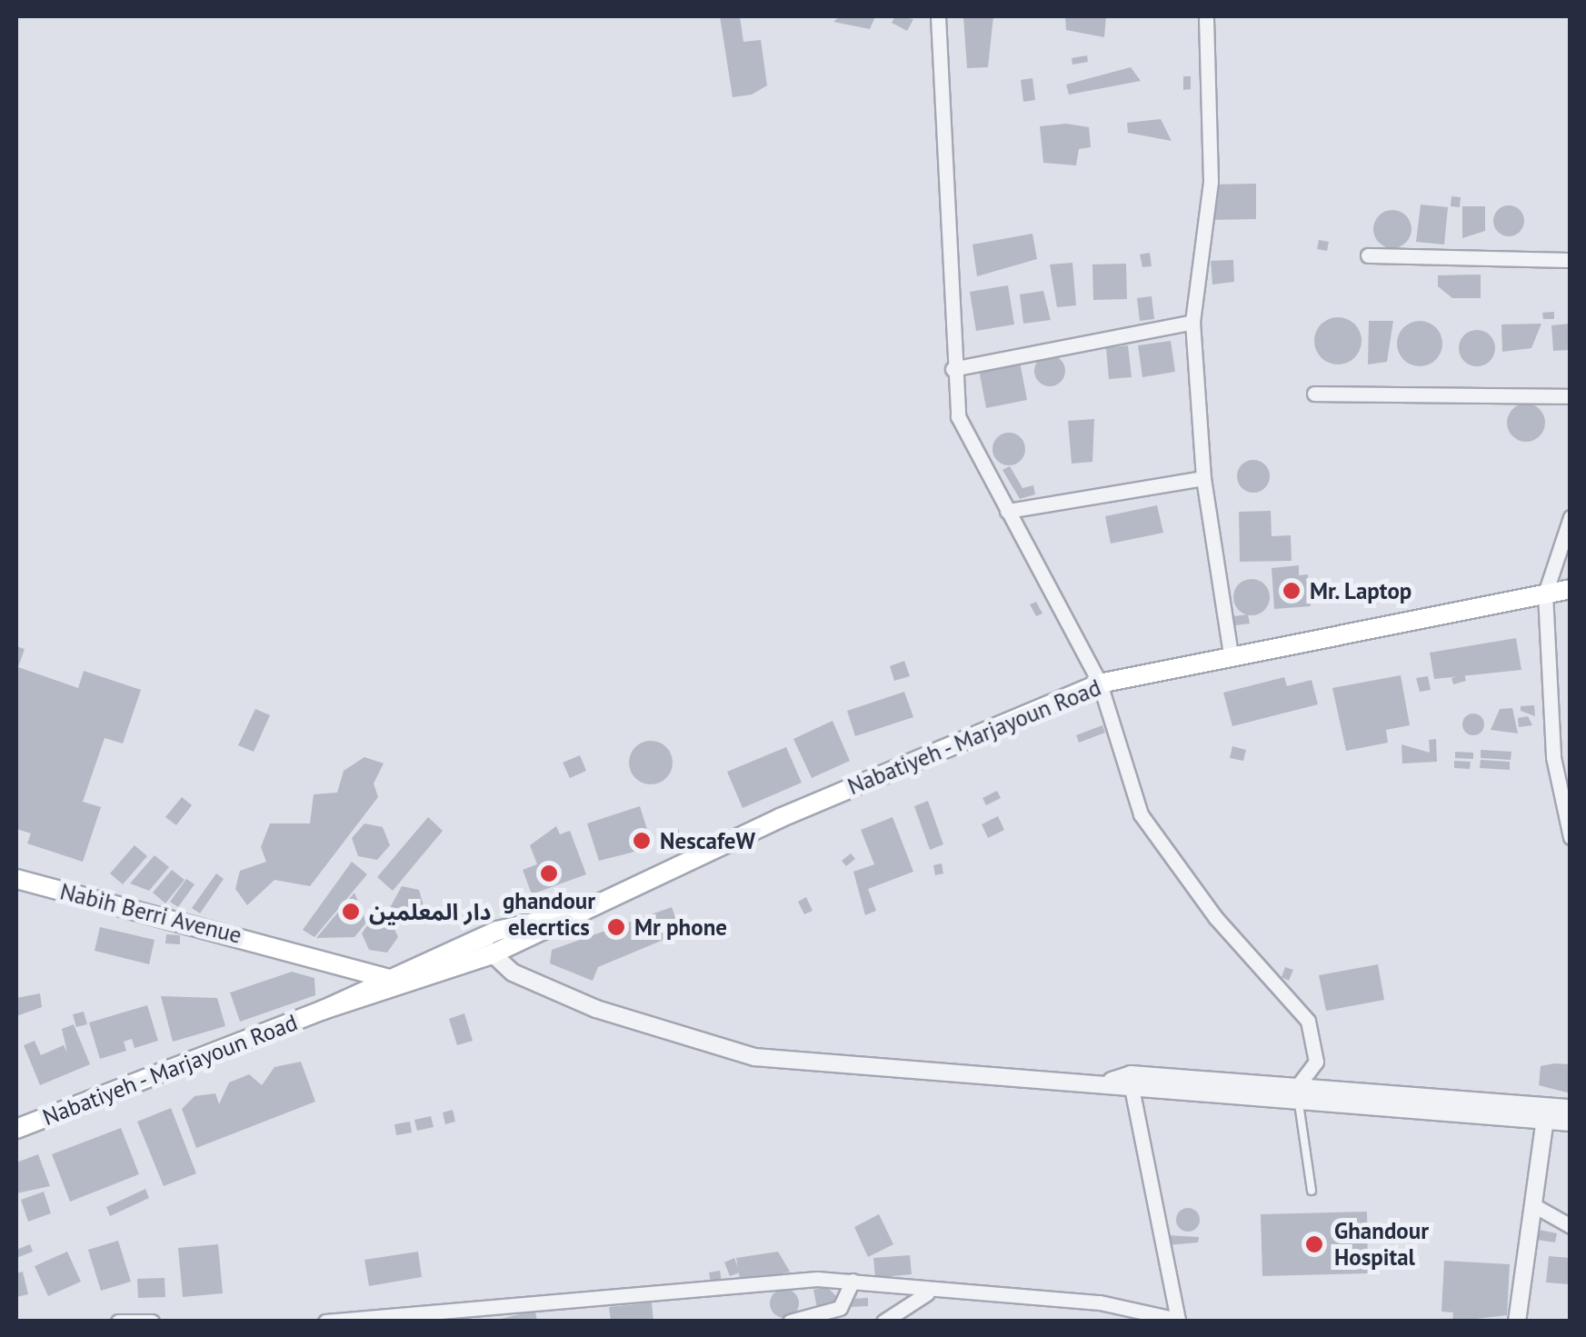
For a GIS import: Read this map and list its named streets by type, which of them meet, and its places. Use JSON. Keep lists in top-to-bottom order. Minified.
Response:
{"streets":{"main road":["Nabatiyeh - Marjayoun Road","Nabih Berri Avenue"]},"crossings":[["Nabatiyeh - Marjayoun Road","Nabih Berri Avenue"]],"places":["Mr. Laptop","NescafeW","ghandour elecrtics","دار المعلمين","Mr phone","Ghandour Hospital"]}
